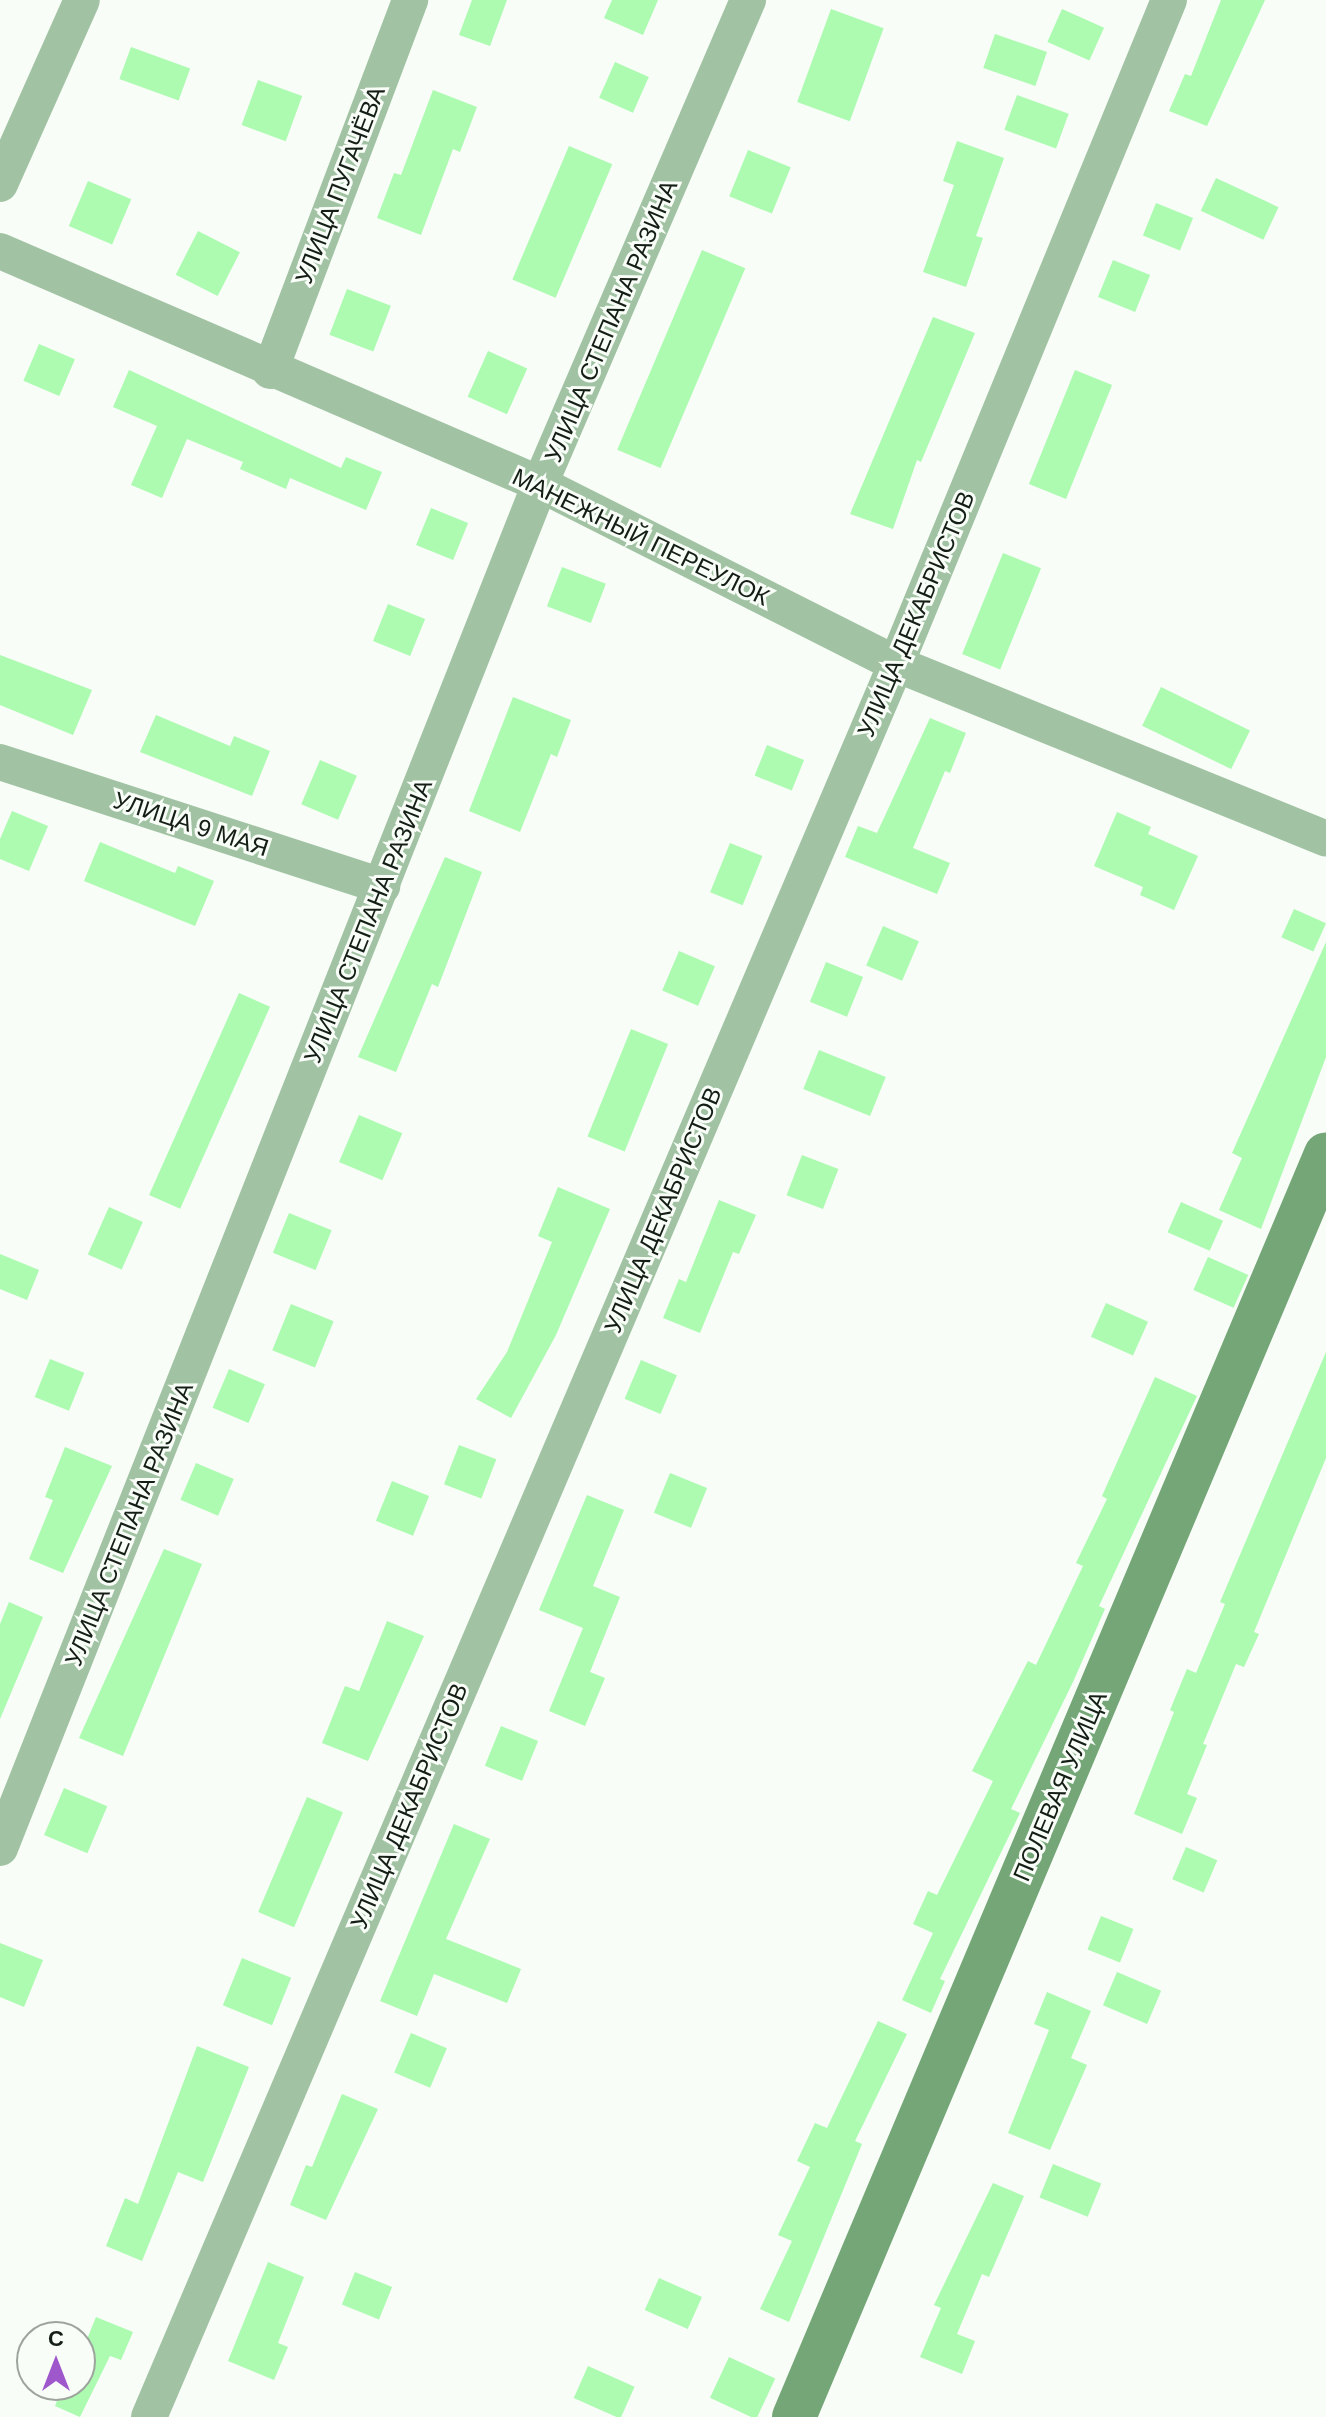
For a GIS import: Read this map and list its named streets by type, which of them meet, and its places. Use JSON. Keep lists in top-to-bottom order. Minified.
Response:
{"streets":{"street":["УЛИЦА ПУГАЧЁВА","УЛИЦА СТЕПАНА РАЗИНА","МАНЕЖНЫЙ ПЕРЕУЛОК","УЛИЦА ДЕКАБРИСТОВ","УЛИЦА 9 МАЯ","ПОЛЕВАЯ УЛИЦА"]},"crossings":[["УЛИЦА ПУГАЧЁВА","МАНЕЖНЫЙ ПЕРЕУЛОК"],["УЛИЦА СТЕПАНА РАЗИНА","МАНЕЖНЫЙ ПЕРЕУЛОК"],["УЛИЦА СТЕПАНА РАЗИНА","УЛИЦА 9 МАЯ"],["МАНЕЖНЫЙ ПЕРЕУЛОК","УЛИЦА ДЕКАБРИСТОВ"]],"north":"top"}
